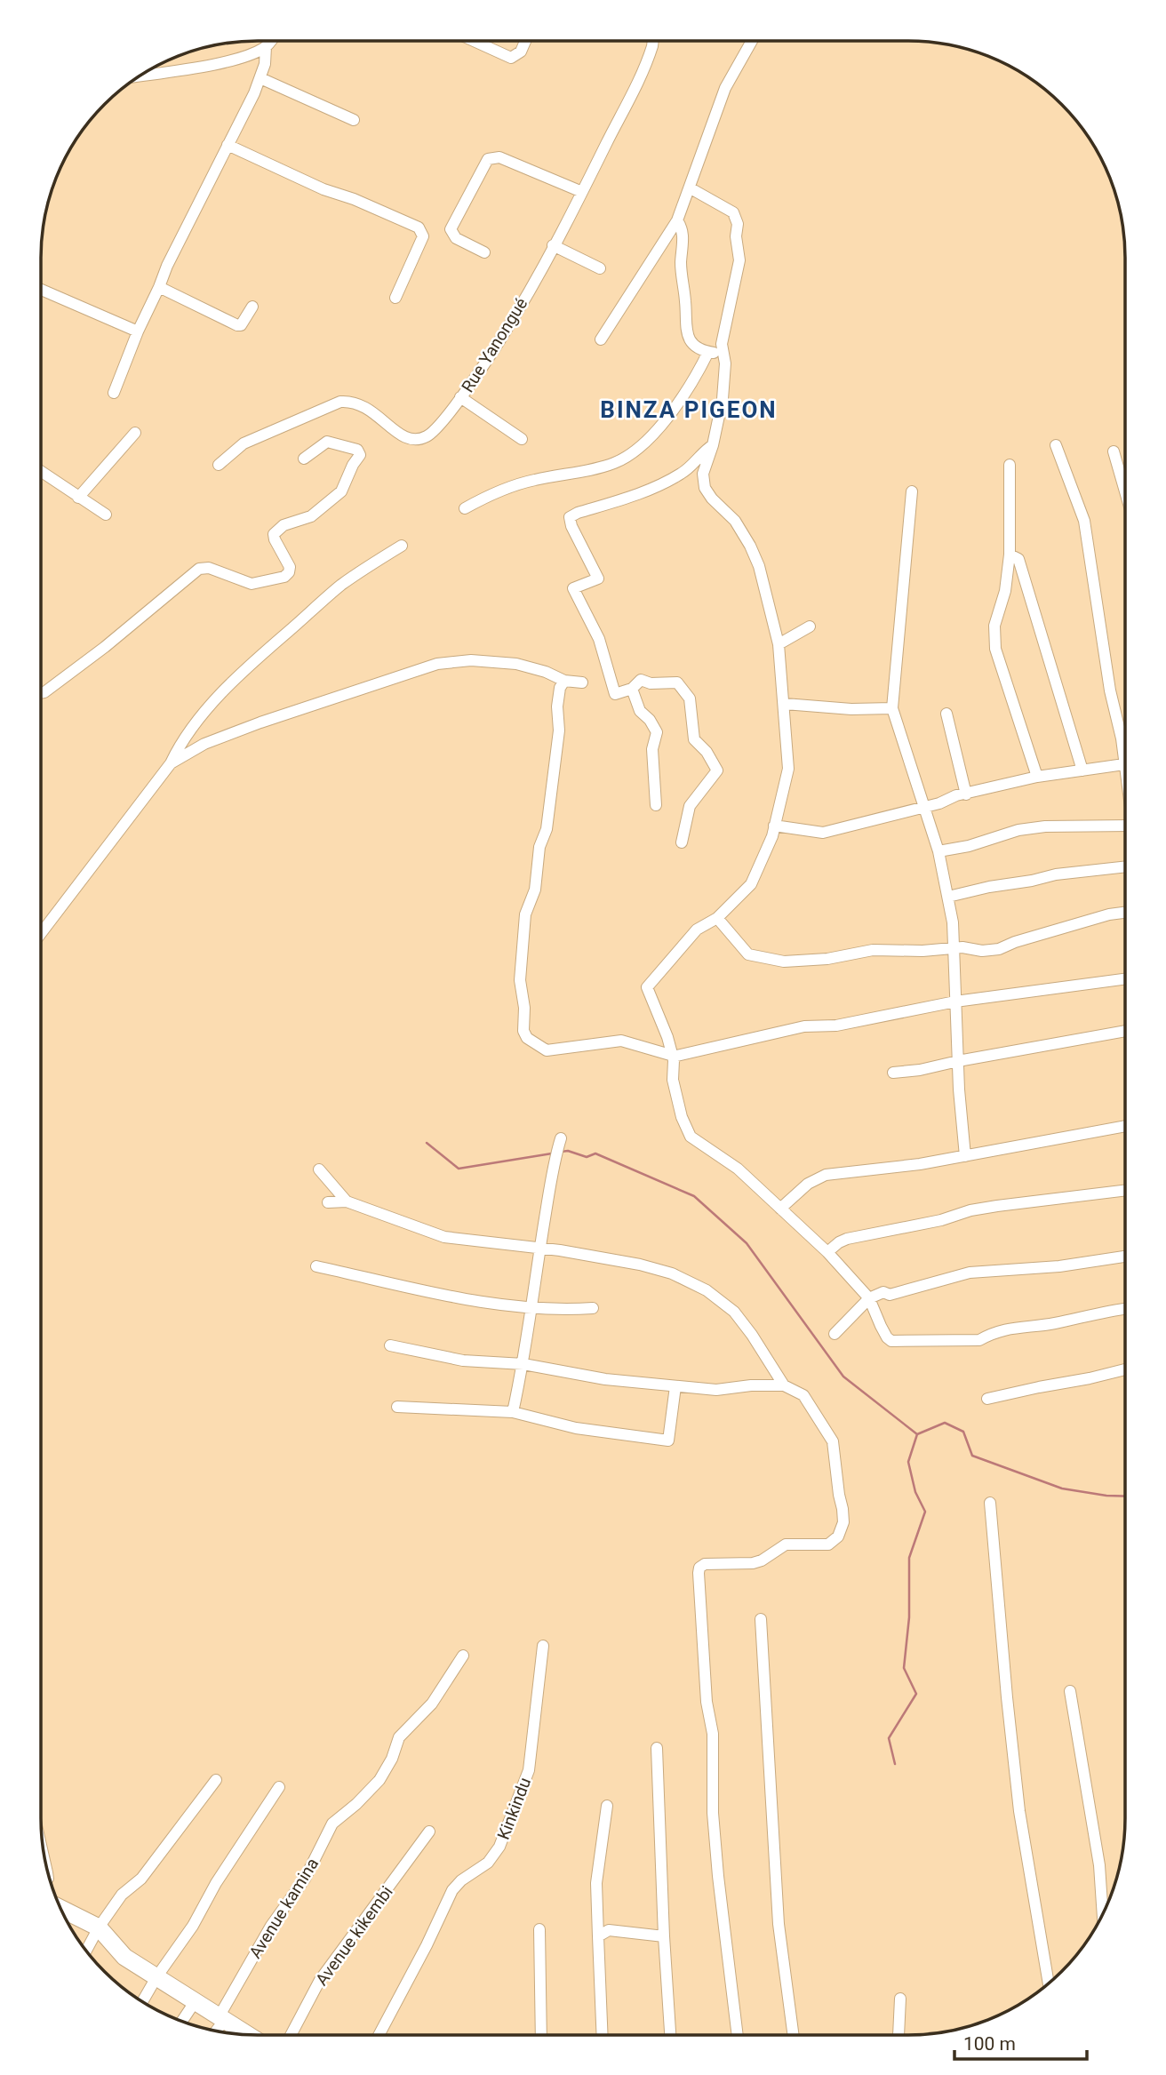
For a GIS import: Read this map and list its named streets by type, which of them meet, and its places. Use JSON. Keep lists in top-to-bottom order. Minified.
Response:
{"streets":{"street":["Rue Yanongué","Kinkindu","Avenue kamina","Avenue kikembi"]},"districts":["BINZA PIGEON"],"scale_bar":"100 m"}
